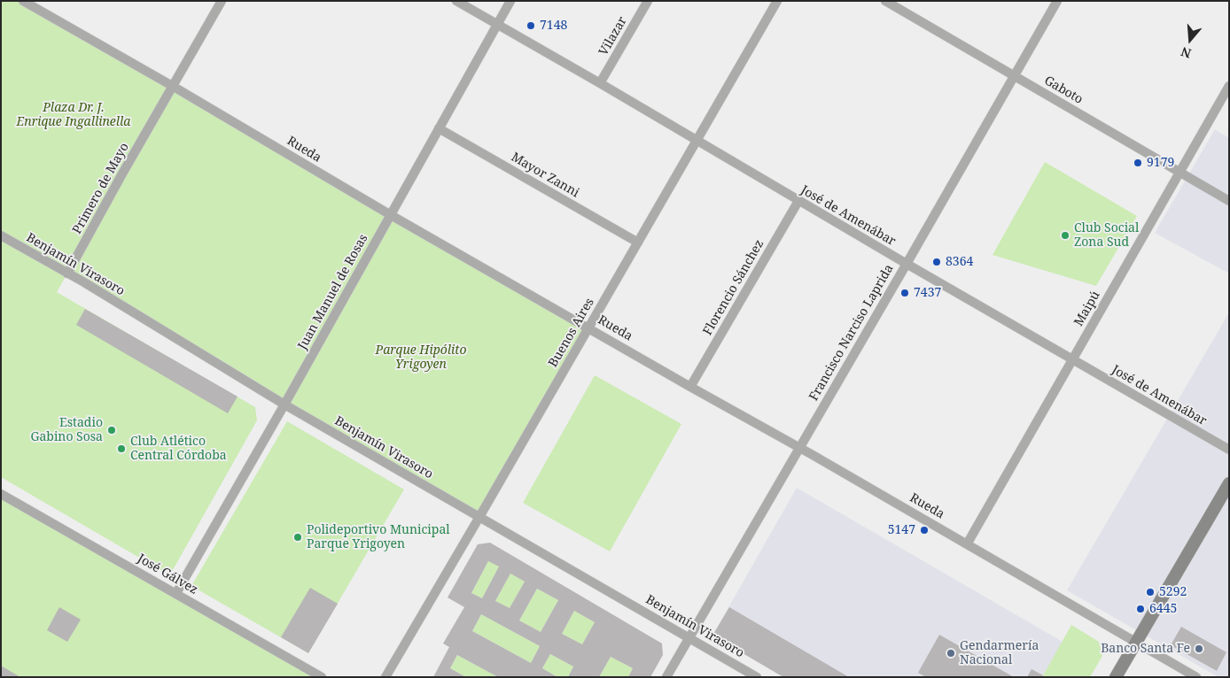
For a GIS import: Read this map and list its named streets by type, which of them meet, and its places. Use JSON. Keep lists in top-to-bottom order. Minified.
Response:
{"streets":{"street":["Vilazar","Gaboto","Rueda","Mayor Zanni","Primero de Mayo","José de Amenábar","Benjamín Virasoro","Florencio Sánchez","Juan Manuel de Rosas","Maipú","Buenos Aires","Francisco Narciso Laprida","José Gálvez"]},"crossings":[["Vilazar","José de Amenábar"],["Gaboto","Maipú"],["Gaboto","Francisco Narciso Laprida"],["Rueda","Primero de Mayo"],["Rueda","Florencio Sánchez"],["Rueda","Juan Manuel de Rosas"],["Rueda","Maipú"],["Rueda","Buenos Aires"],["Rueda","Francisco Narciso Laprida"],["Mayor Zanni","Juan Manuel de Rosas"],["Mayor Zanni","Buenos Aires"],["Primero de Mayo","Benjamín Virasoro"],["José de Amenábar","Florencio Sánchez"],["José de Amenábar","Juan Manuel de Rosas"],["José de Amenábar","Maipú"],["José de Amenábar","Buenos Aires"],["José de Amenábar","Francisco Narciso Laprida"],["Benjamín Virasoro","Juan Manuel de Rosas"],["Benjamín Virasoro","Buenos Aires"],["Benjamín Virasoro","Francisco Narciso Laprida"],["Juan Manuel de Rosas","José Gálvez"]],"parks":["Plaza Dr. J. Enrique Ingallinella","Parque Hipólito Yrigoyen"],"places":["7148","9179","Club Social Zona Sud","8364","7437","Estadio Gabino Sosa","Club Atlético Central Córdoba","5147","Polideportivo Municipal Parque Yrigoyen","5292","6445","Banco Santa Fe","Gendarmería Nacional"],"north":"bottom"}
